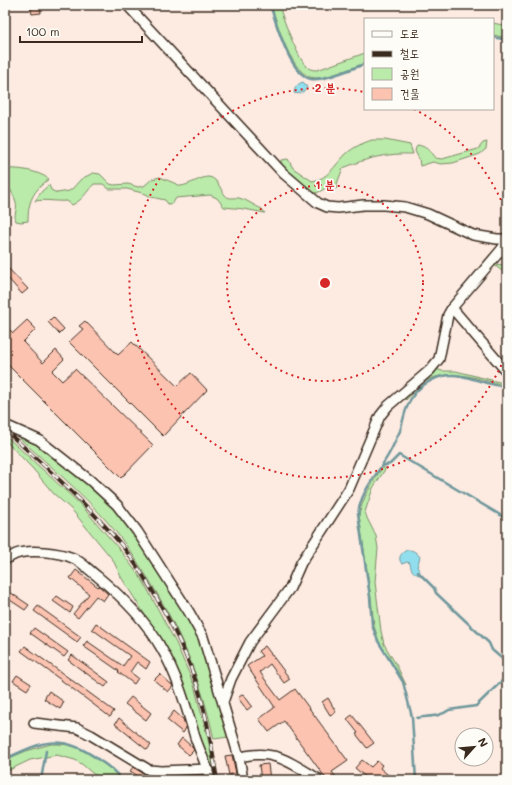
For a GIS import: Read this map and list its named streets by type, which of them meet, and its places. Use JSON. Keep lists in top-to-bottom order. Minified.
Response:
{"legend":["도로","철도","공원","건물"],"scale_bar":"100 m","north":"top right","rings":["2 분","1 분"]}
